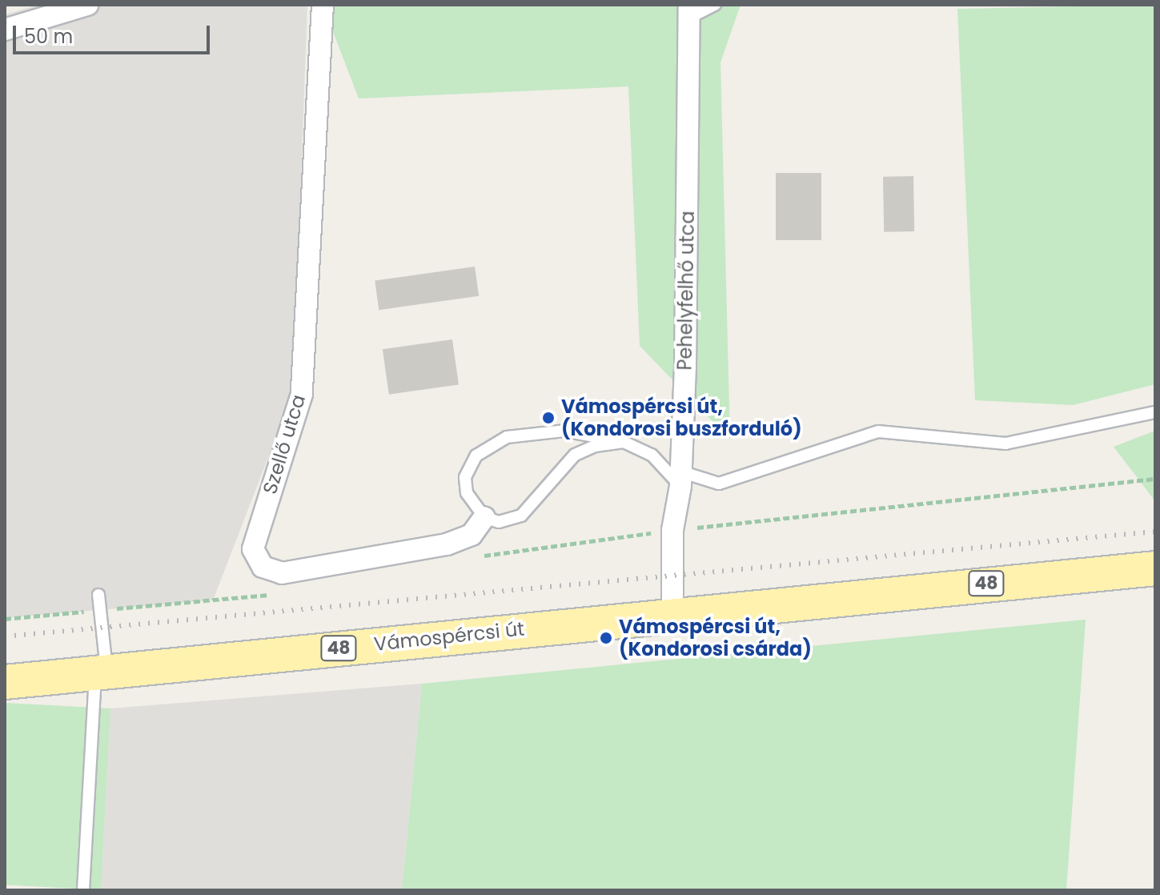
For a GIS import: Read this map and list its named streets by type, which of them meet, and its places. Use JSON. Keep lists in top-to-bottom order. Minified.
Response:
{"streets":{"main road":["48","Vámospércsi út"],"street":["Pehelyfelhő utca","Szellő utca"]},"crossings":[["Pehelyfelhő utca","Vámospércsi út"]],"places":["Vámospércsi út, (Kondorosi buszforduló)","Vámospércsi út, (Kondorosi csárda)"],"scale_bar":"50 m"}
